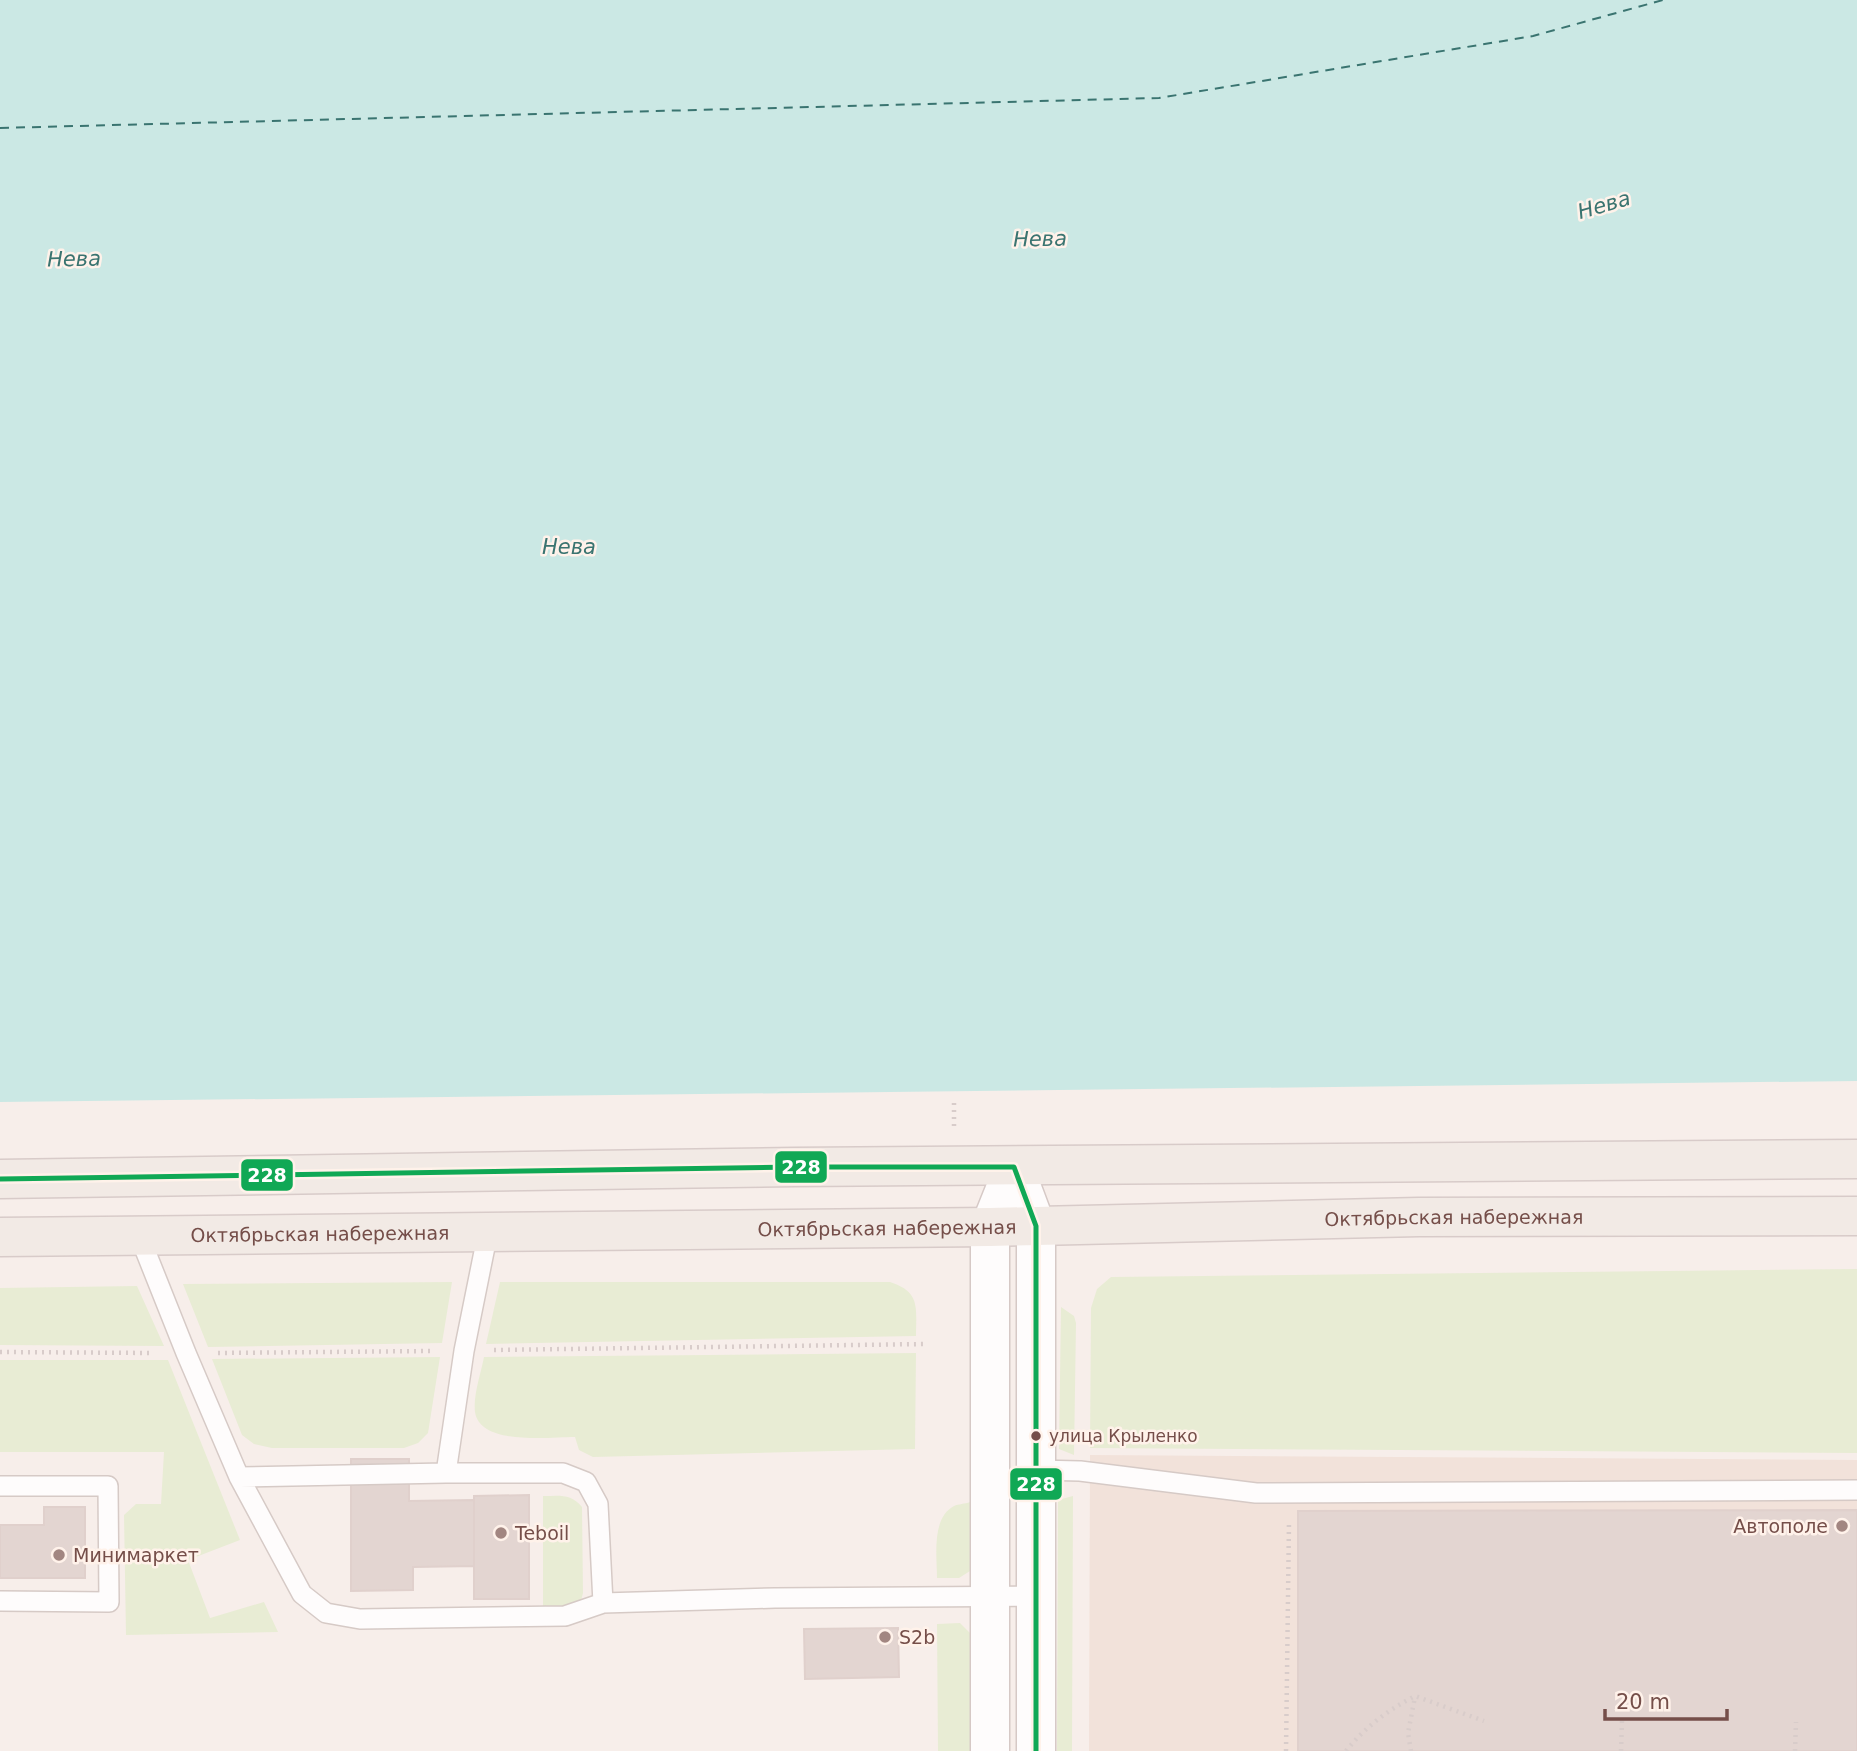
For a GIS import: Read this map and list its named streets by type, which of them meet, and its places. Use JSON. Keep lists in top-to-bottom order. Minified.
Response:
{"streets":{"main road":["Октябрьская набережная"]},"water":["Нева"],"places":["улица Крыленко","Автополе","Teboil","Минимаркет","S2b"],"lines":["transit line 228"],"scale_bar":"20 m"}
